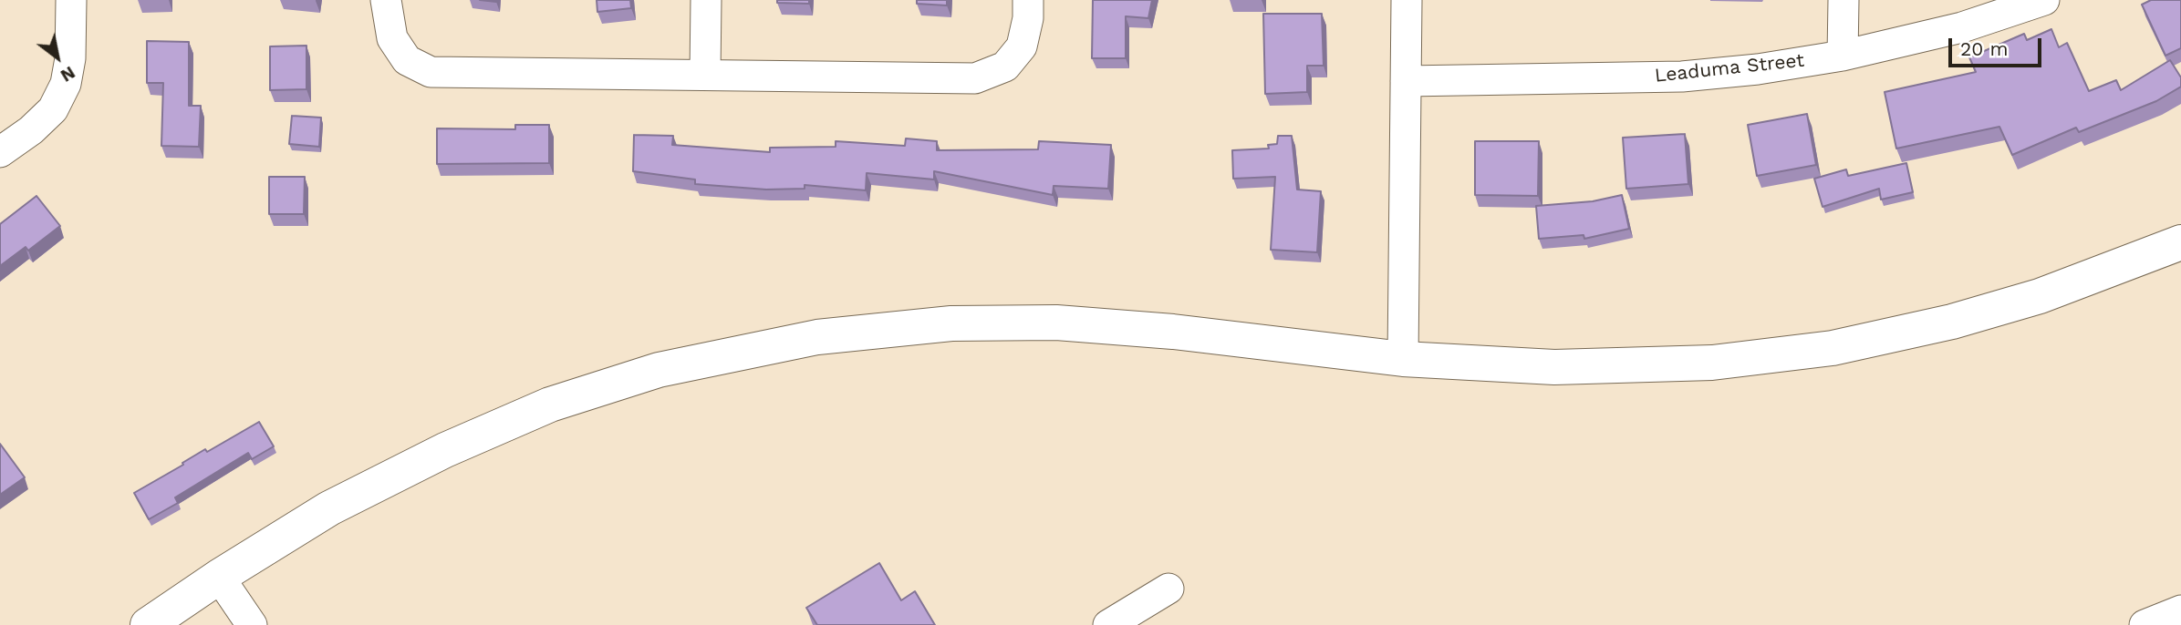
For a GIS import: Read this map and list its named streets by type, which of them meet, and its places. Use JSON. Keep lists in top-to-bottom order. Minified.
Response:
{"streets":{"street":["Leaduma Street"]},"scale_bar":"20 m","north":"bottom right"}
